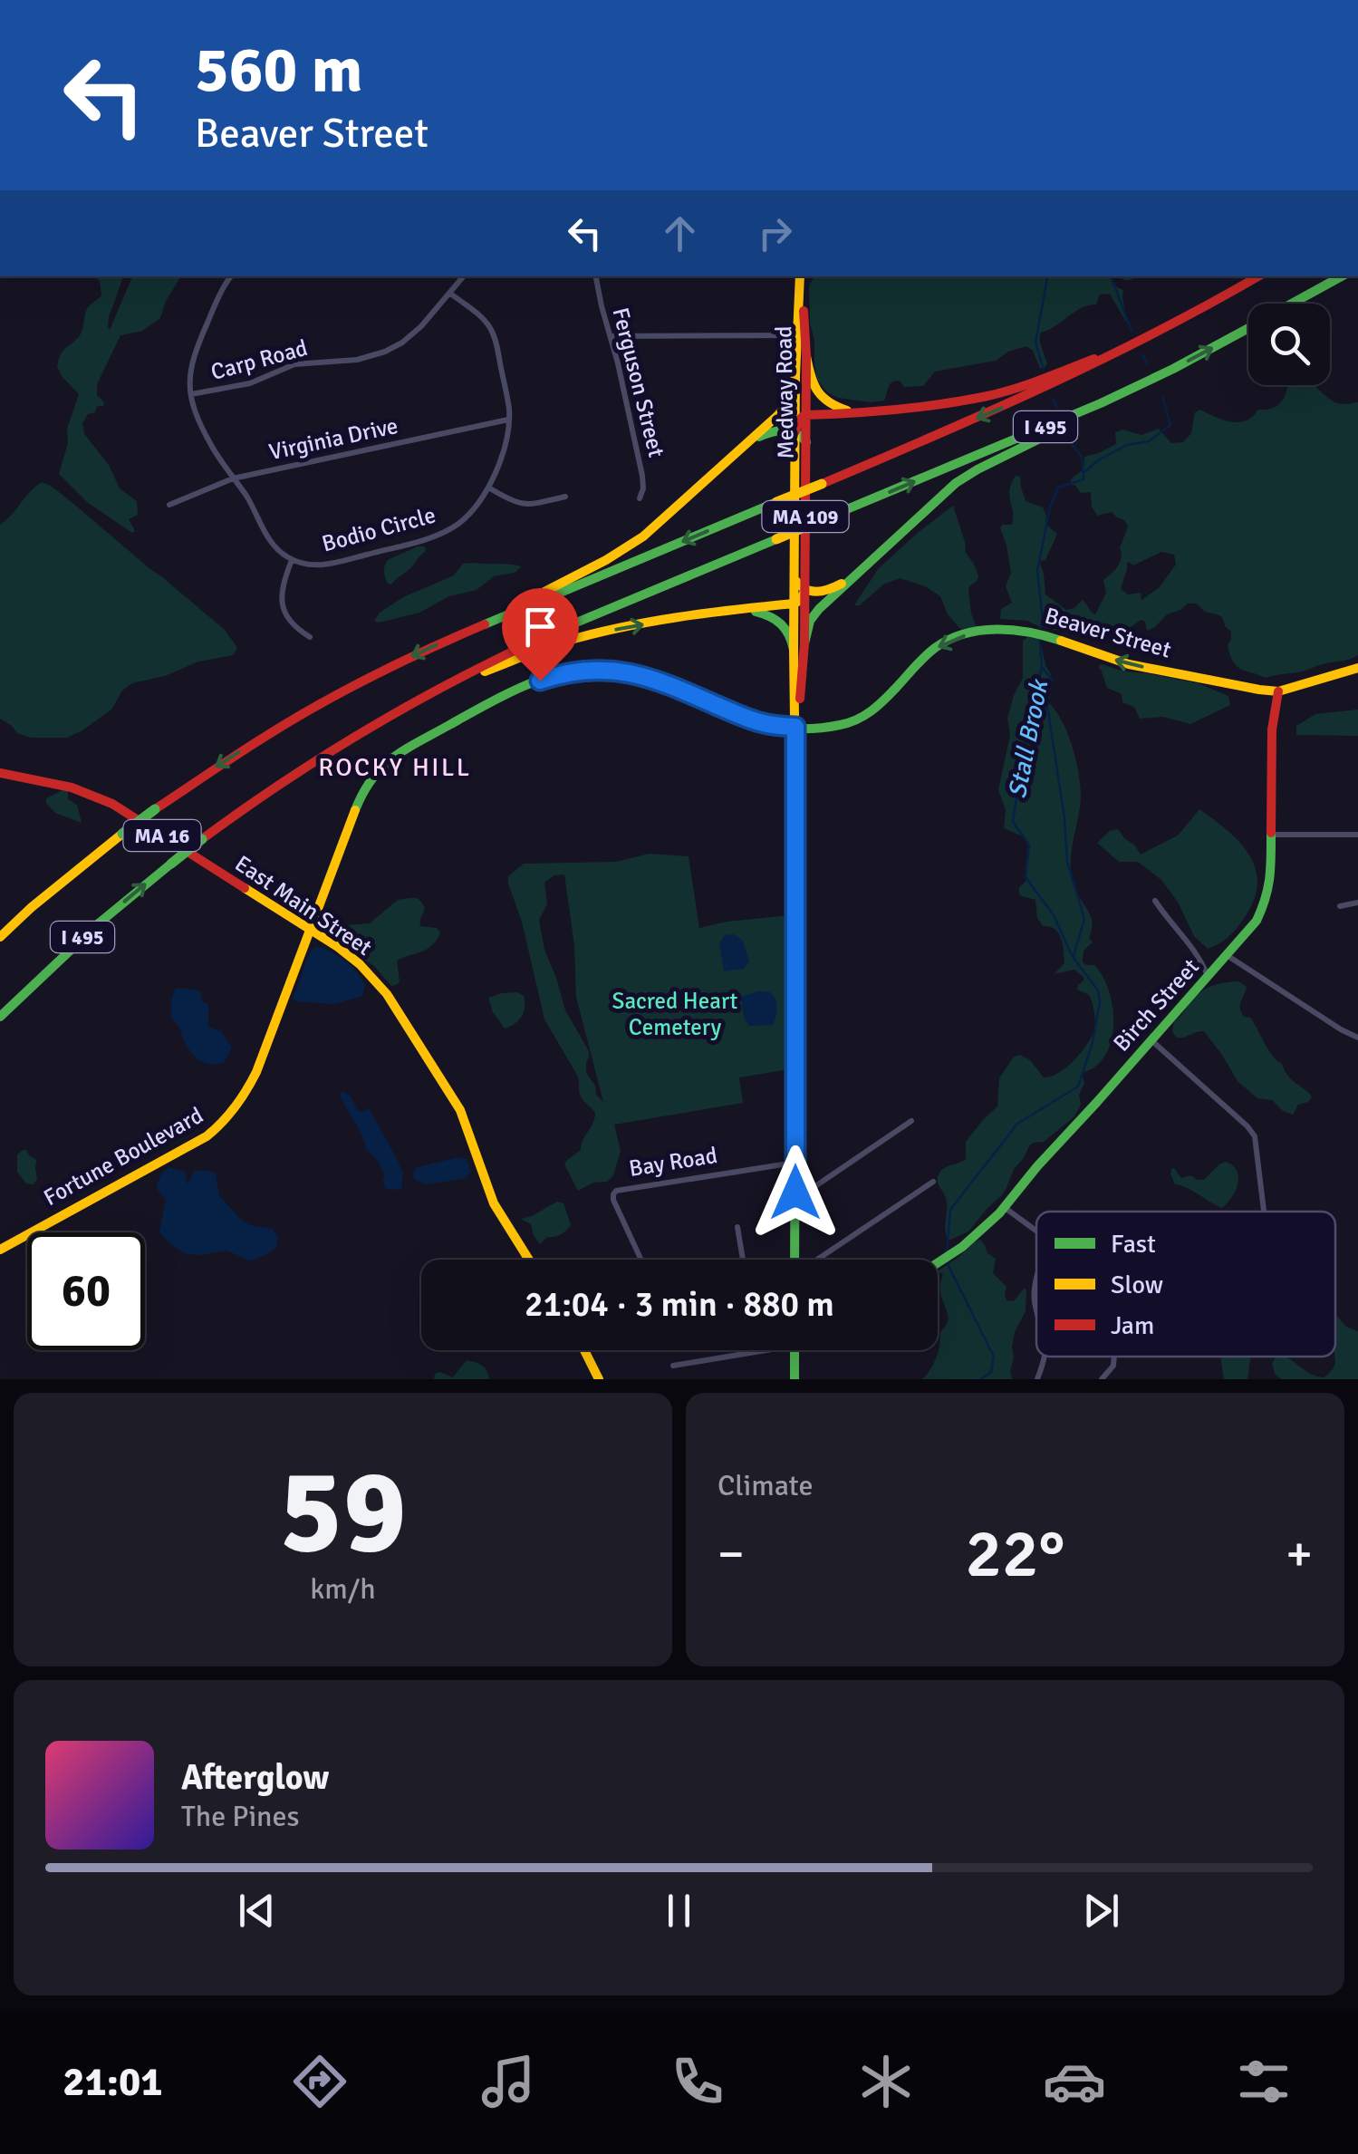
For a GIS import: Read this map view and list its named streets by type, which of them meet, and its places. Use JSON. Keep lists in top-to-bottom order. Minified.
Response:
{"streets":{"main road":["Medway Road","I 495","MA 109","Beaver Street","MA 16","East Main Street","Birch Street","Fortune Boulevard"],"street":["Carp Road","Ferguson Street","Virginia Drive","Bodio Circle","Bay Road"]},"crossings":[["Carp Road","Bodio Circle"],["Medway Road","Beaver Street"],["Medway Road","Bay Road"],["Virginia Drive","Bodio Circle"],["Beaver Street","East Main Street"],["Beaver Street","Birch Street"],["Beaver Street","Fortune Boulevard"],["East Main Street","Fortune Boulevard"]],"one_way":["Beaver Street"],"districts":["ROCKY HILL"],"water":["Stall Brook"],"parks":["Sacred Heart Cemetery"],"legend":["Fast","Slow","Jam"],"page":{"turn":["560 m","Beaver Street"],"limit":"60","trip":"21:04 · 3 min · 880 m","tile":[["59","km/h"],"Climate"],"heat":["−","22°","+"],"song":["Afterglow","The Pines"],"tabs":"21:01"}}
